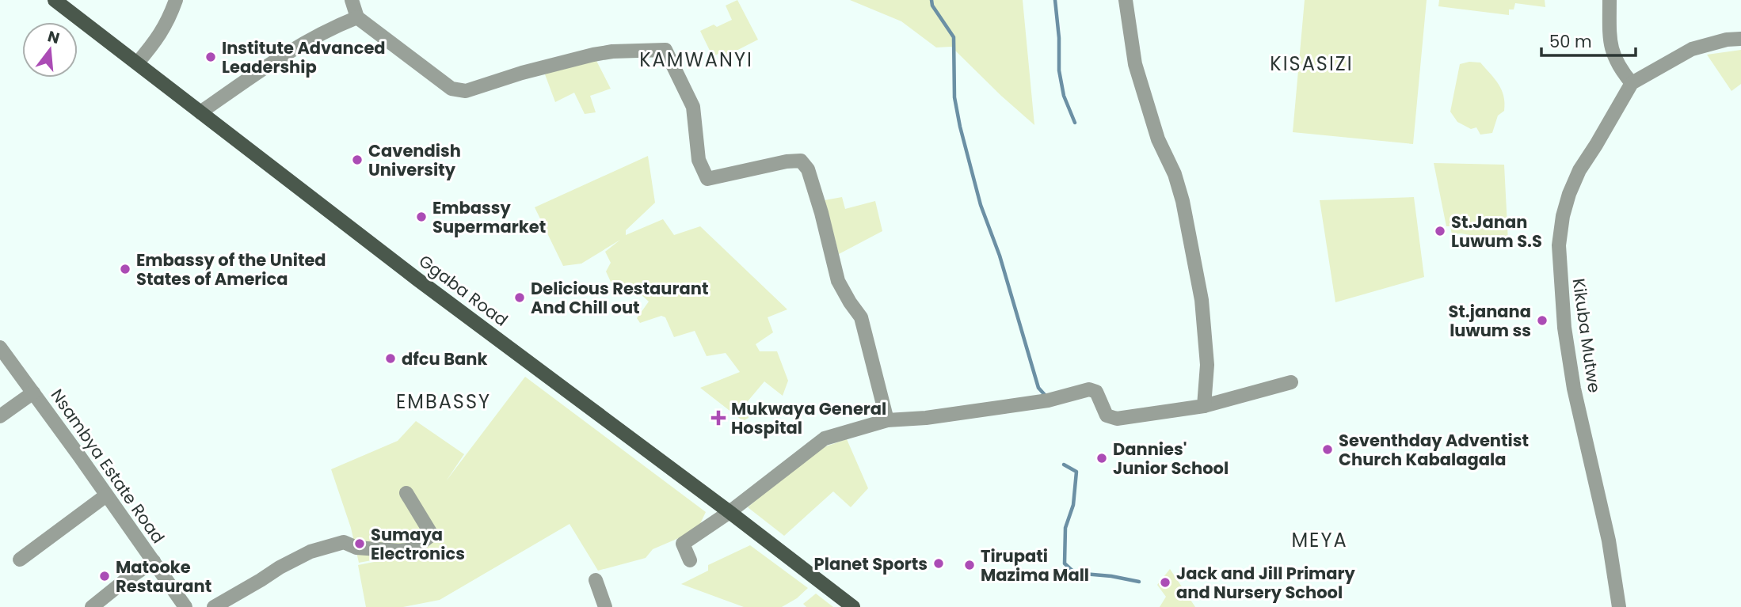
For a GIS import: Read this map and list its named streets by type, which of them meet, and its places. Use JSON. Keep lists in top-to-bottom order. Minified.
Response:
{"streets":{"main road":["Ggaba Road"],"street":["Kikuba Mutwe","Nsambya Estate Road"]},"districts":["KAMWANYI","KISASIZI","EMBASSY","MEYA"],"places":{"other":["Institute Advanced Leadership","Cavendish University","Embassy Supermarket","St.Janan Luwum S.S","Embassy of the United States of America","Delicious Restaurant And Chill out","St.janana luwum ss","dfcu Bank","Seventhday Adventist Church Kabalagala","Dannies' Junior School","Sumaya Electronics","Planet Sports","Tirupati Mazima Mall","Matooke Restaurant","Jack and Jill Primary and Nursery School"],"health":["Mukwaya General Hospital"]},"scale_bar":"50 m","north":"top"}
